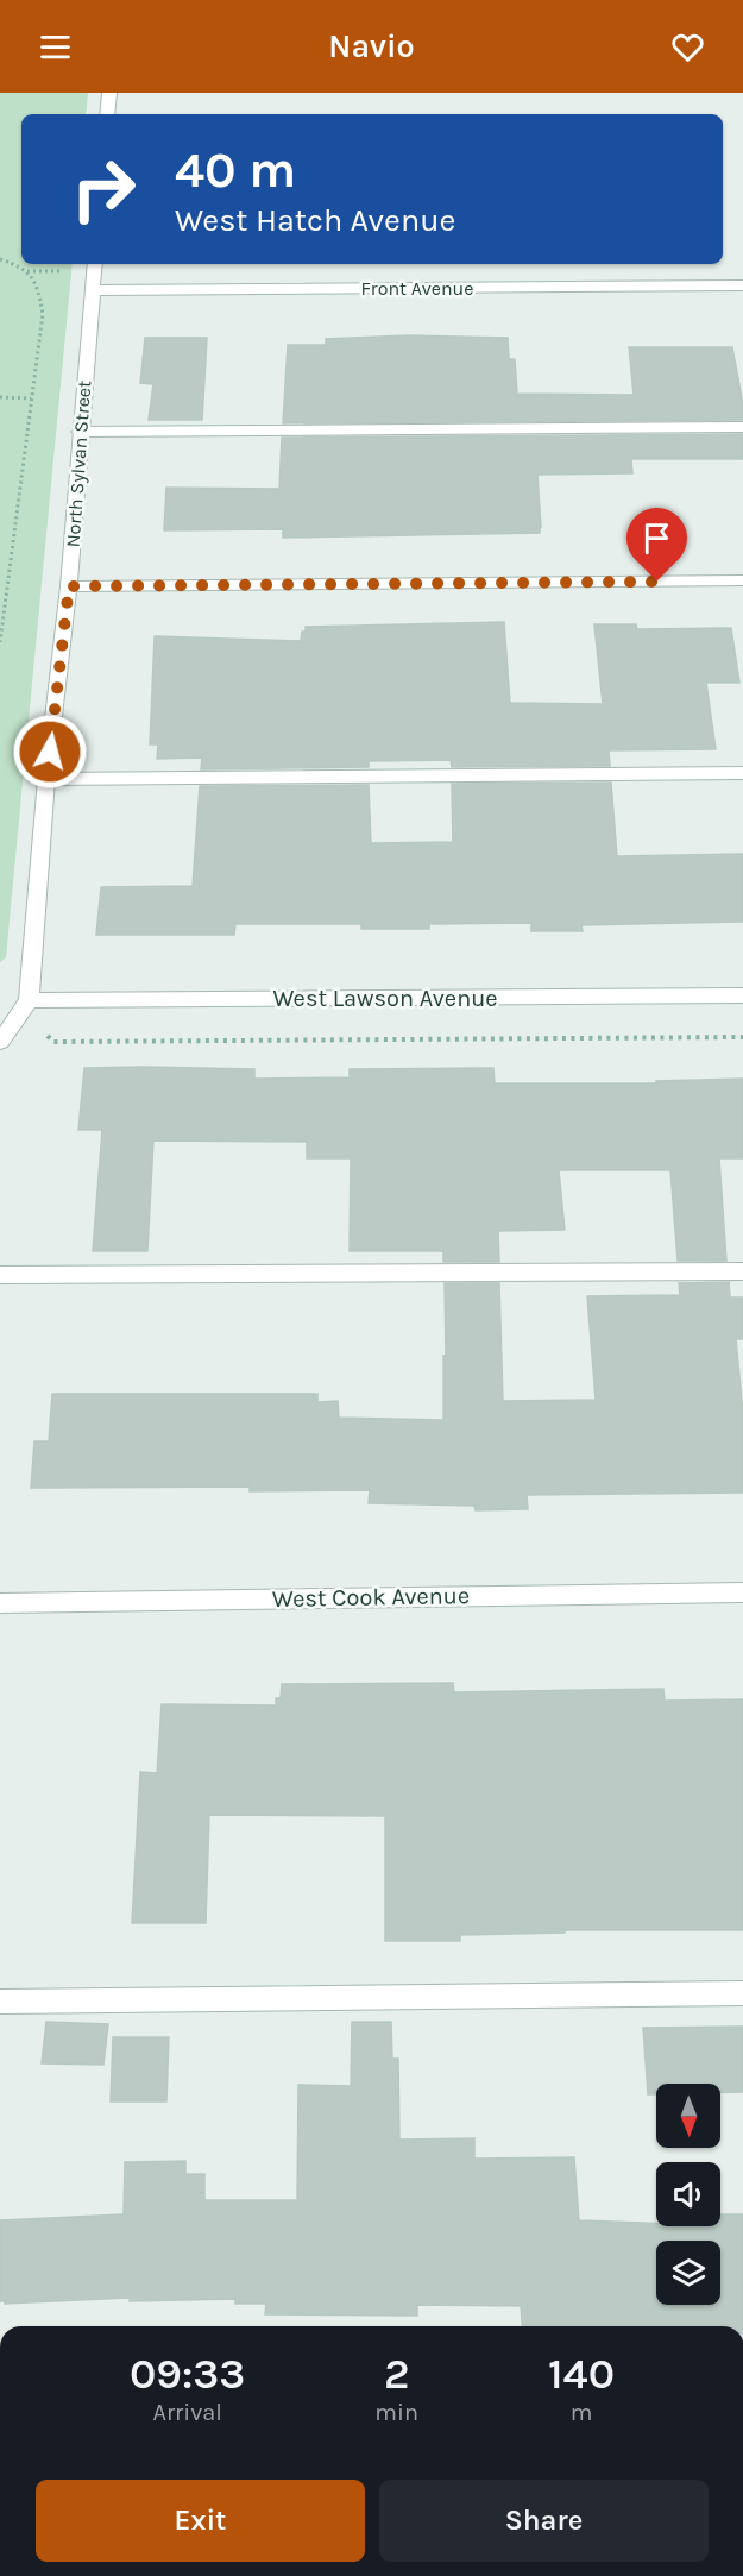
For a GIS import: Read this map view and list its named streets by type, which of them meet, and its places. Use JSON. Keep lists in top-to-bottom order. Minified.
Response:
{"streets":{"street":["Front Avenue","North Sylvan Street","West Lawson Avenue","West Cook Avenue"]},"crossings":[["Front Avenue","North Sylvan Street"],["North Sylvan Street","West Lawson Avenue"]],"north":"bottom","page":{"header":"Navio","turn":["40 m","West Hatch Avenue"],"eta":["09:33","Arrival","2","min","140","m"],"buttons":["Exit","Share"]}}
